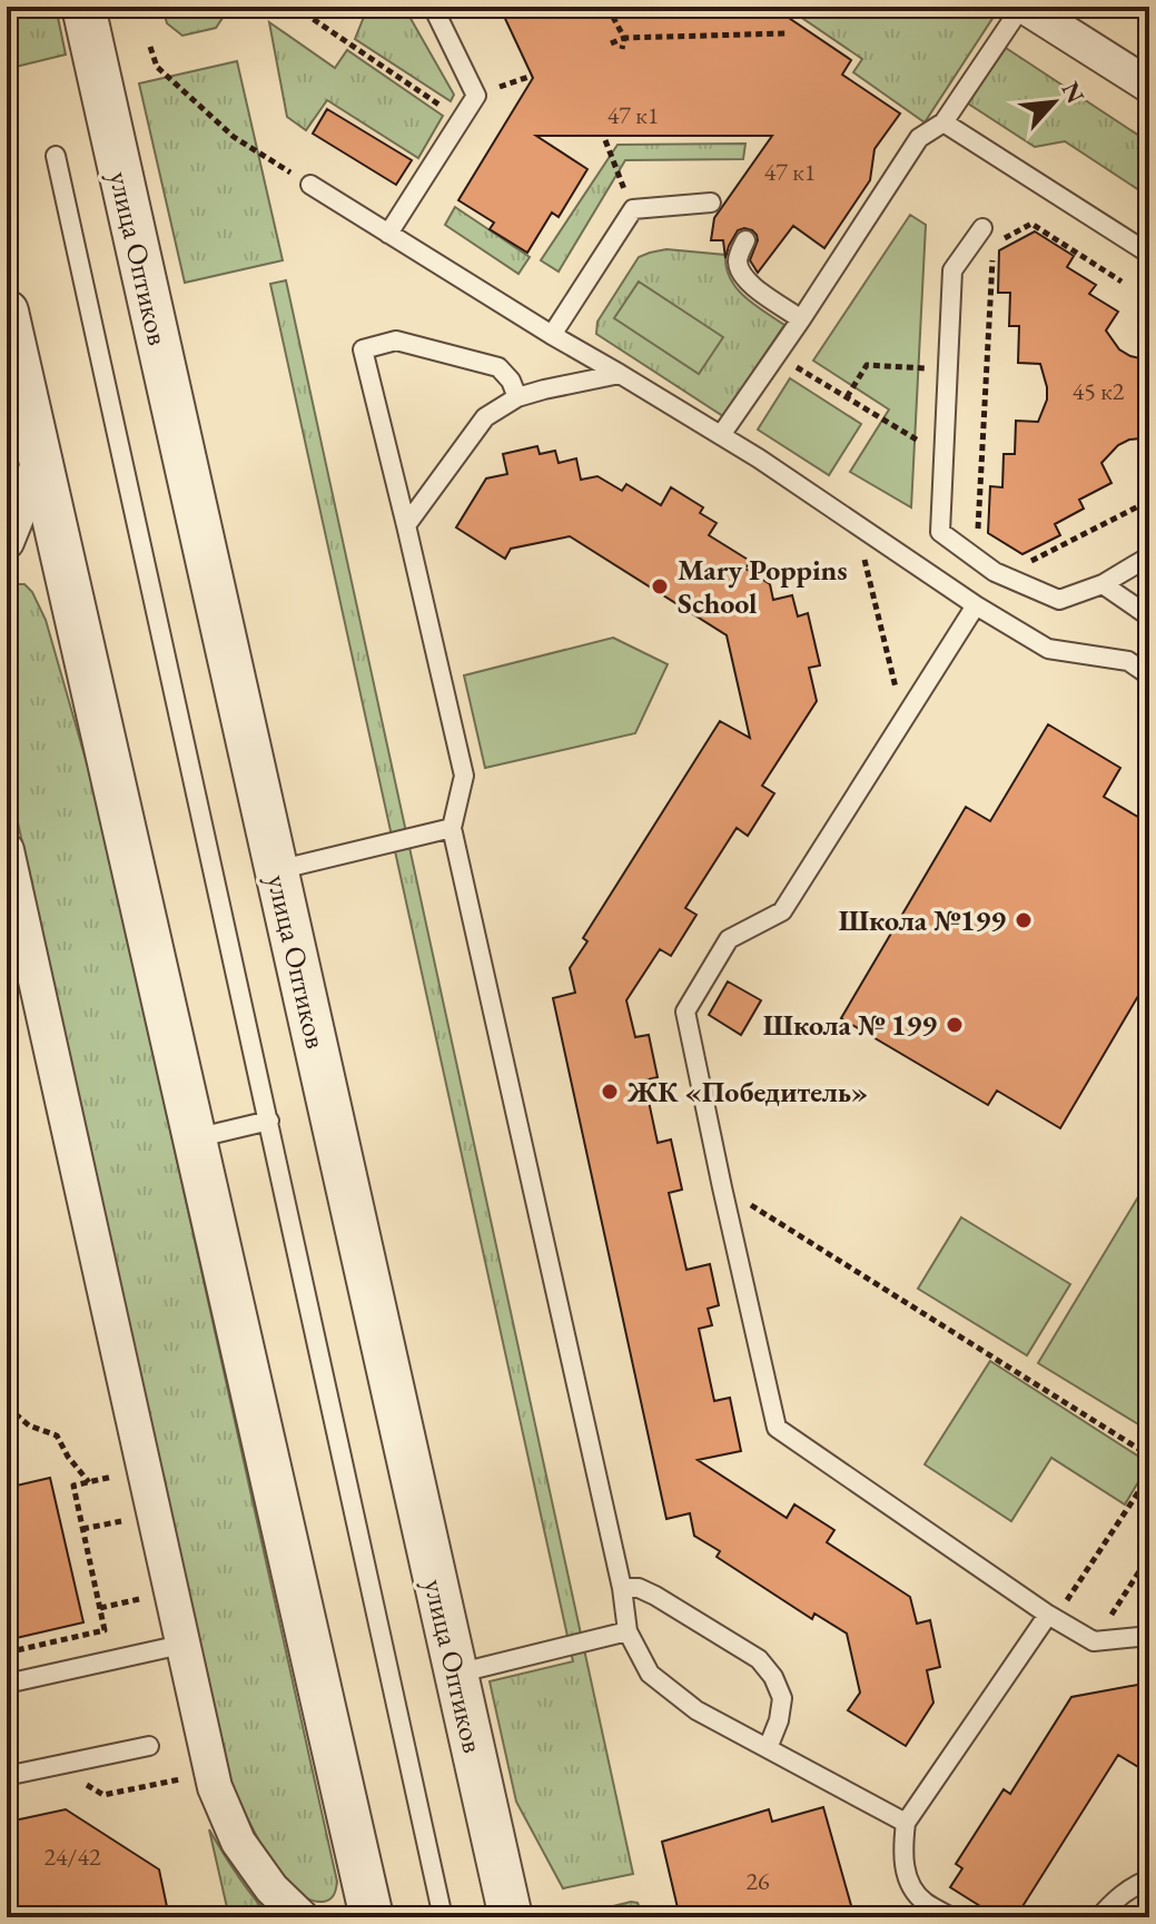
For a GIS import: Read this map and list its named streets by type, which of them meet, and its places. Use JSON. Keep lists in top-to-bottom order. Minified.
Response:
{"streets":{"street":["улица Оптиков"]},"places":["Mary Poppins School","Школа №199","Школа № 199","ЖК «Победитель»"],"house_numbers":["47 к1","47 к1","45 к2","24/42","26"],"north":"top right"}
